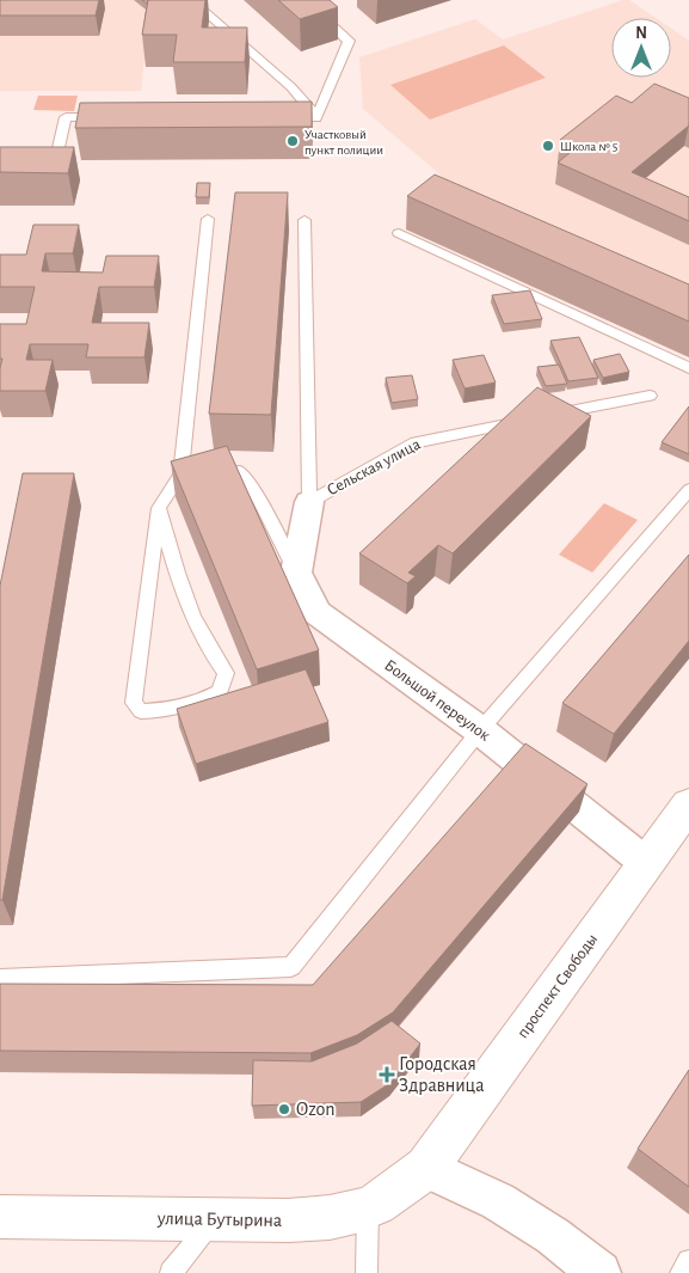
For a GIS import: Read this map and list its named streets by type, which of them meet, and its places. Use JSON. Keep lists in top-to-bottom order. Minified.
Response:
{"streets":{"street":["Большой переулок","проспект Свободы","улица Бутырина"],"lane":["Сельская улица"]},"crossings":[["Большой переулок","проспект Свободы"],["проспект Свободы","улица Бутырина"]],"places":{"other":["Участковый пункт полиции","Школа № 5","Ozon"],"health":["Городская Здравница"]},"north":"top"}
